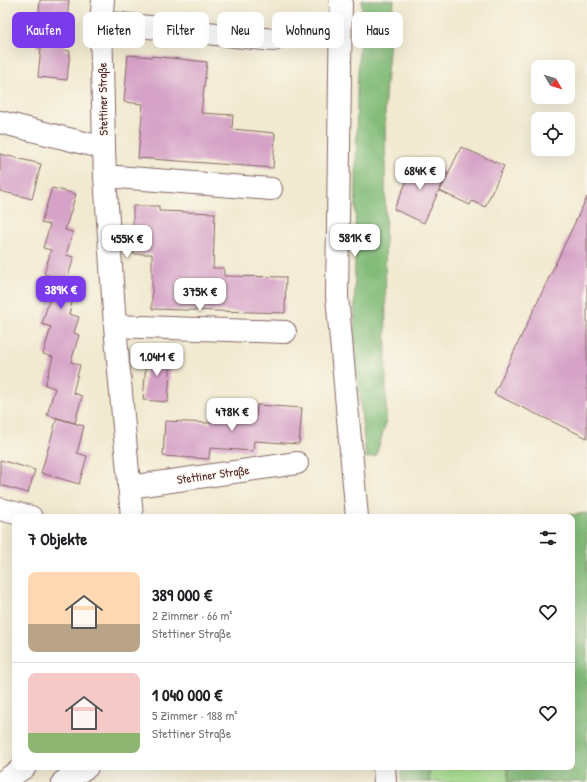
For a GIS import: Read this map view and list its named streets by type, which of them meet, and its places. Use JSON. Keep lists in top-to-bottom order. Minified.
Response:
{"streets":{"street":["Stettiner Straße"]},"north":"bottom right","page":{"chip":["Kaufen","Mieten","Filter","Neu","Wohnung","Haus"],"price":["684K €","581K €","455K €","389K €","375K €","1.04M €","478K €"],"heading":"7 Objekte","list":[{"name":"389 000 €","note":"2 Zimmer · 66 m² · Stettiner Straße"},{"name":"1 040 000 €","note":"5 Zimmer · 188 m² · Stettiner Straße"}]}}
